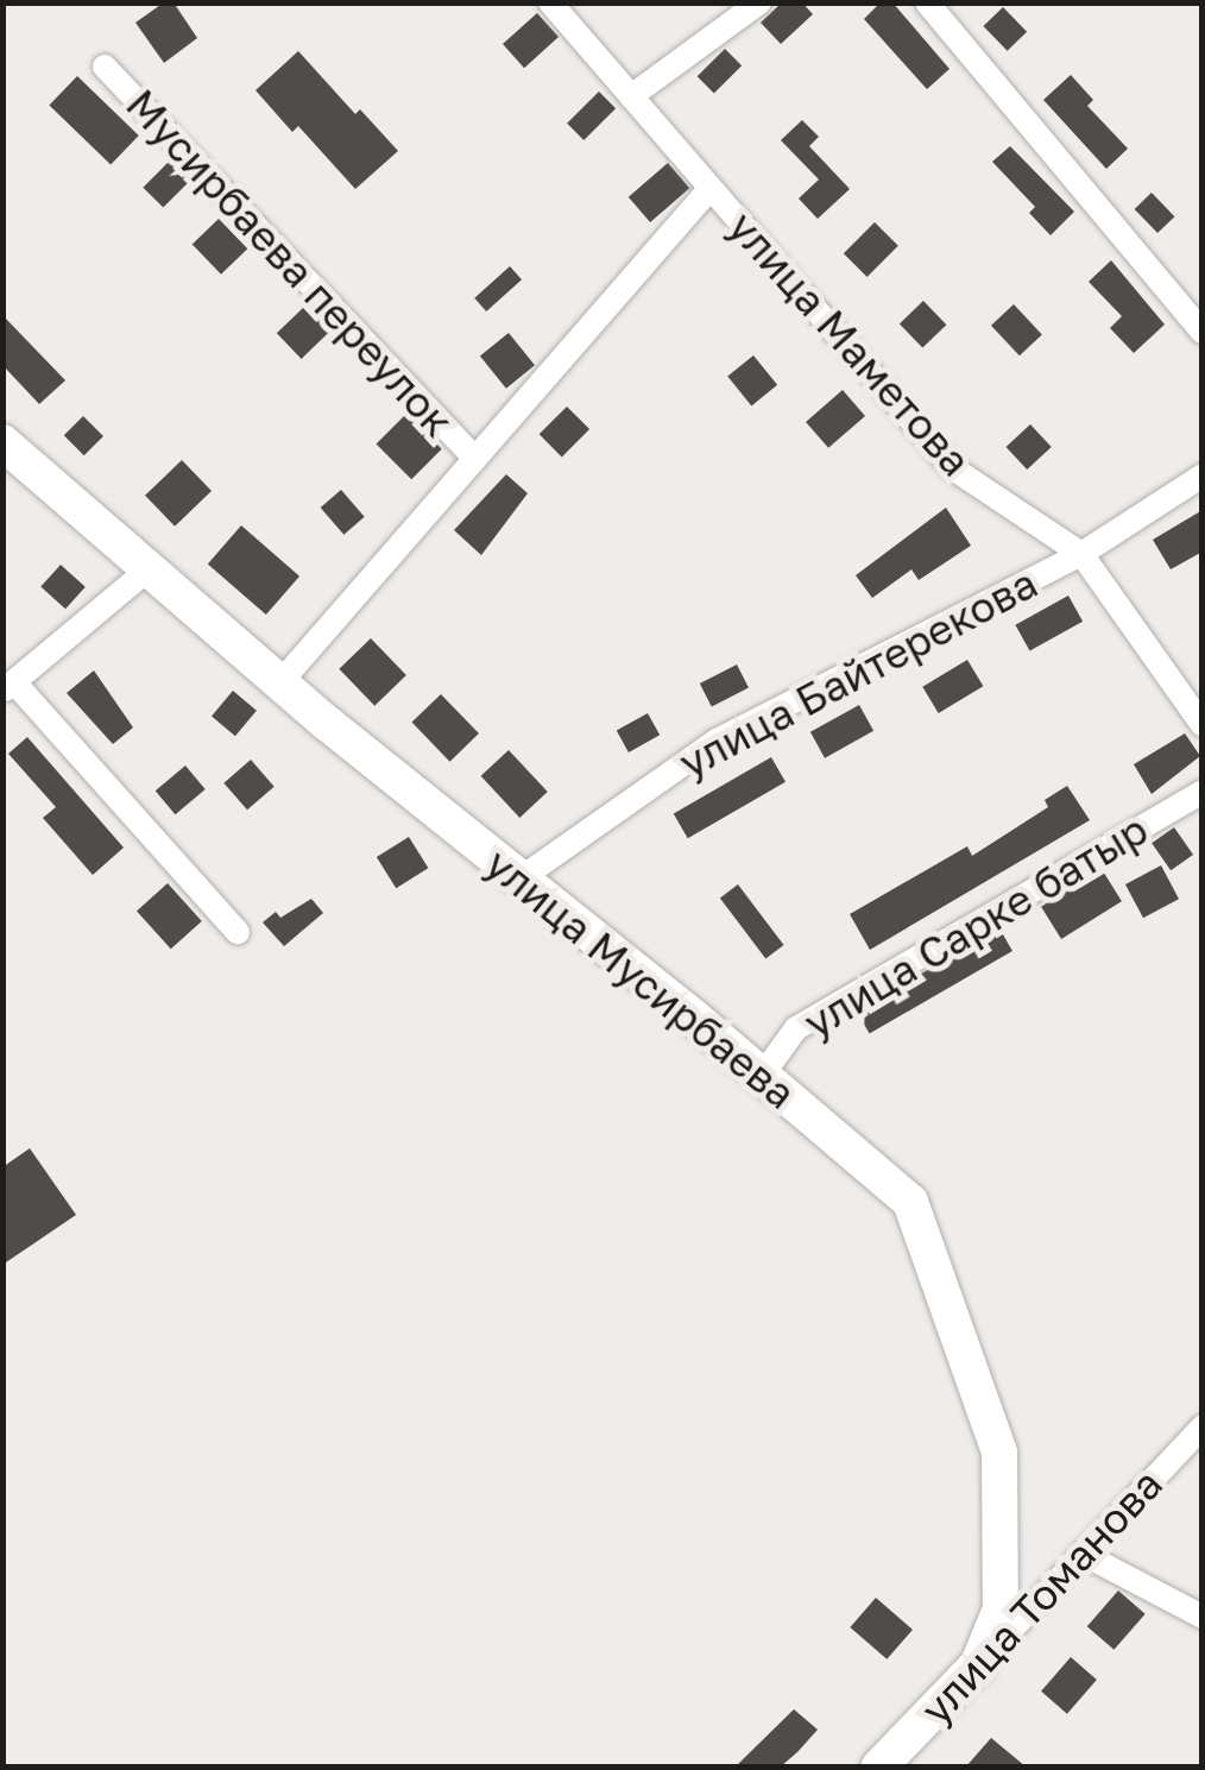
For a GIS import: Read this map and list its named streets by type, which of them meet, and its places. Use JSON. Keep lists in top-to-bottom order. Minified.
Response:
{"streets":{"street":["Мусирбаева переулок","улица Маметова","улица Байтерекова","улица Сарке батыр","улица Мусирбаева","улица Томанова"]},"crossings":[["Мусирбаева переулок","улица Маметова"],["Мусирбаева переулок","улица Мусирбаева"],["улица Маметова","улица Байтерекова"],["улица Байтерекова","улица Мусирбаева"],["улица Сарке батыр","улица Мусирбаева"],["улица Мусирбаева","улица Томанова"]]}
